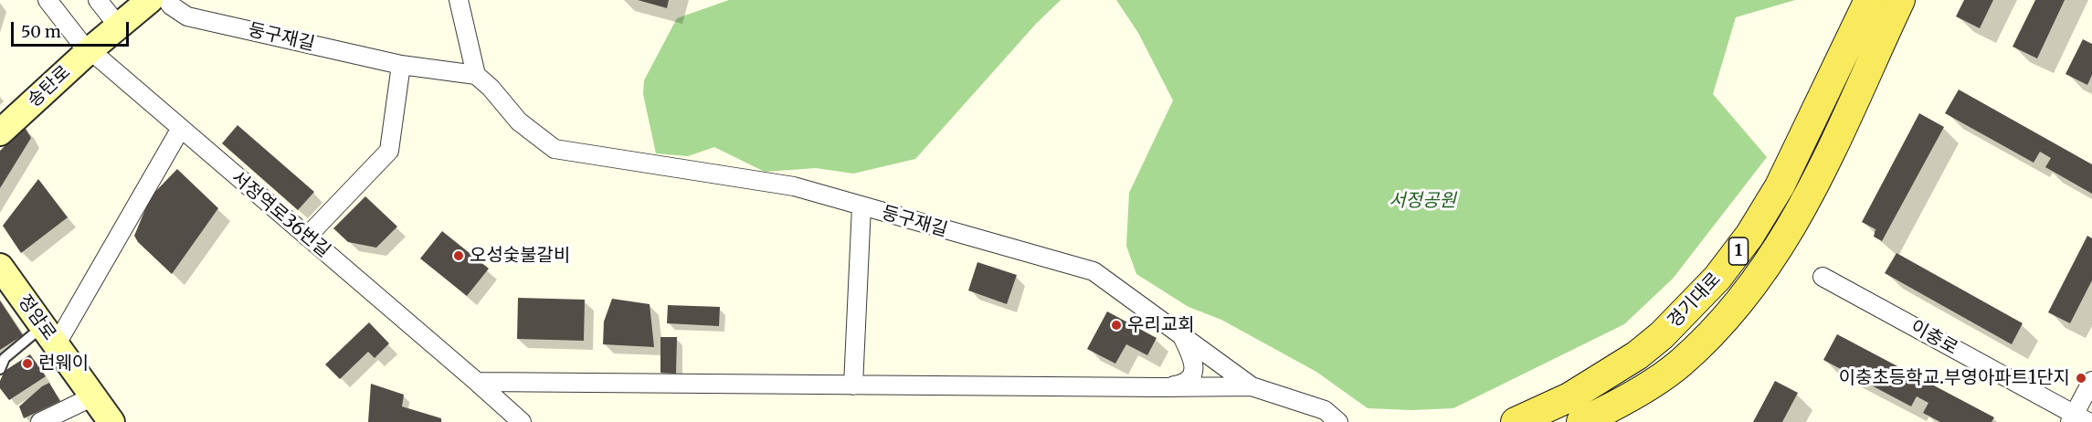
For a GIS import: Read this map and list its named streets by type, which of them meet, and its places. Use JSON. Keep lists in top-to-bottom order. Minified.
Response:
{"streets":{"main road":["송탄로","1","경기대로","정암로"],"street":["둥구재길","서정역로36번길","이충로"]},"crossings":[["송탄로","서정역로36번길"]],"parks":["서정공원"],"places":["오성숯불갈비","우리교회","런웨이","이충초등학교.부영아파트1단지"],"scale_bar":"50 m"}
